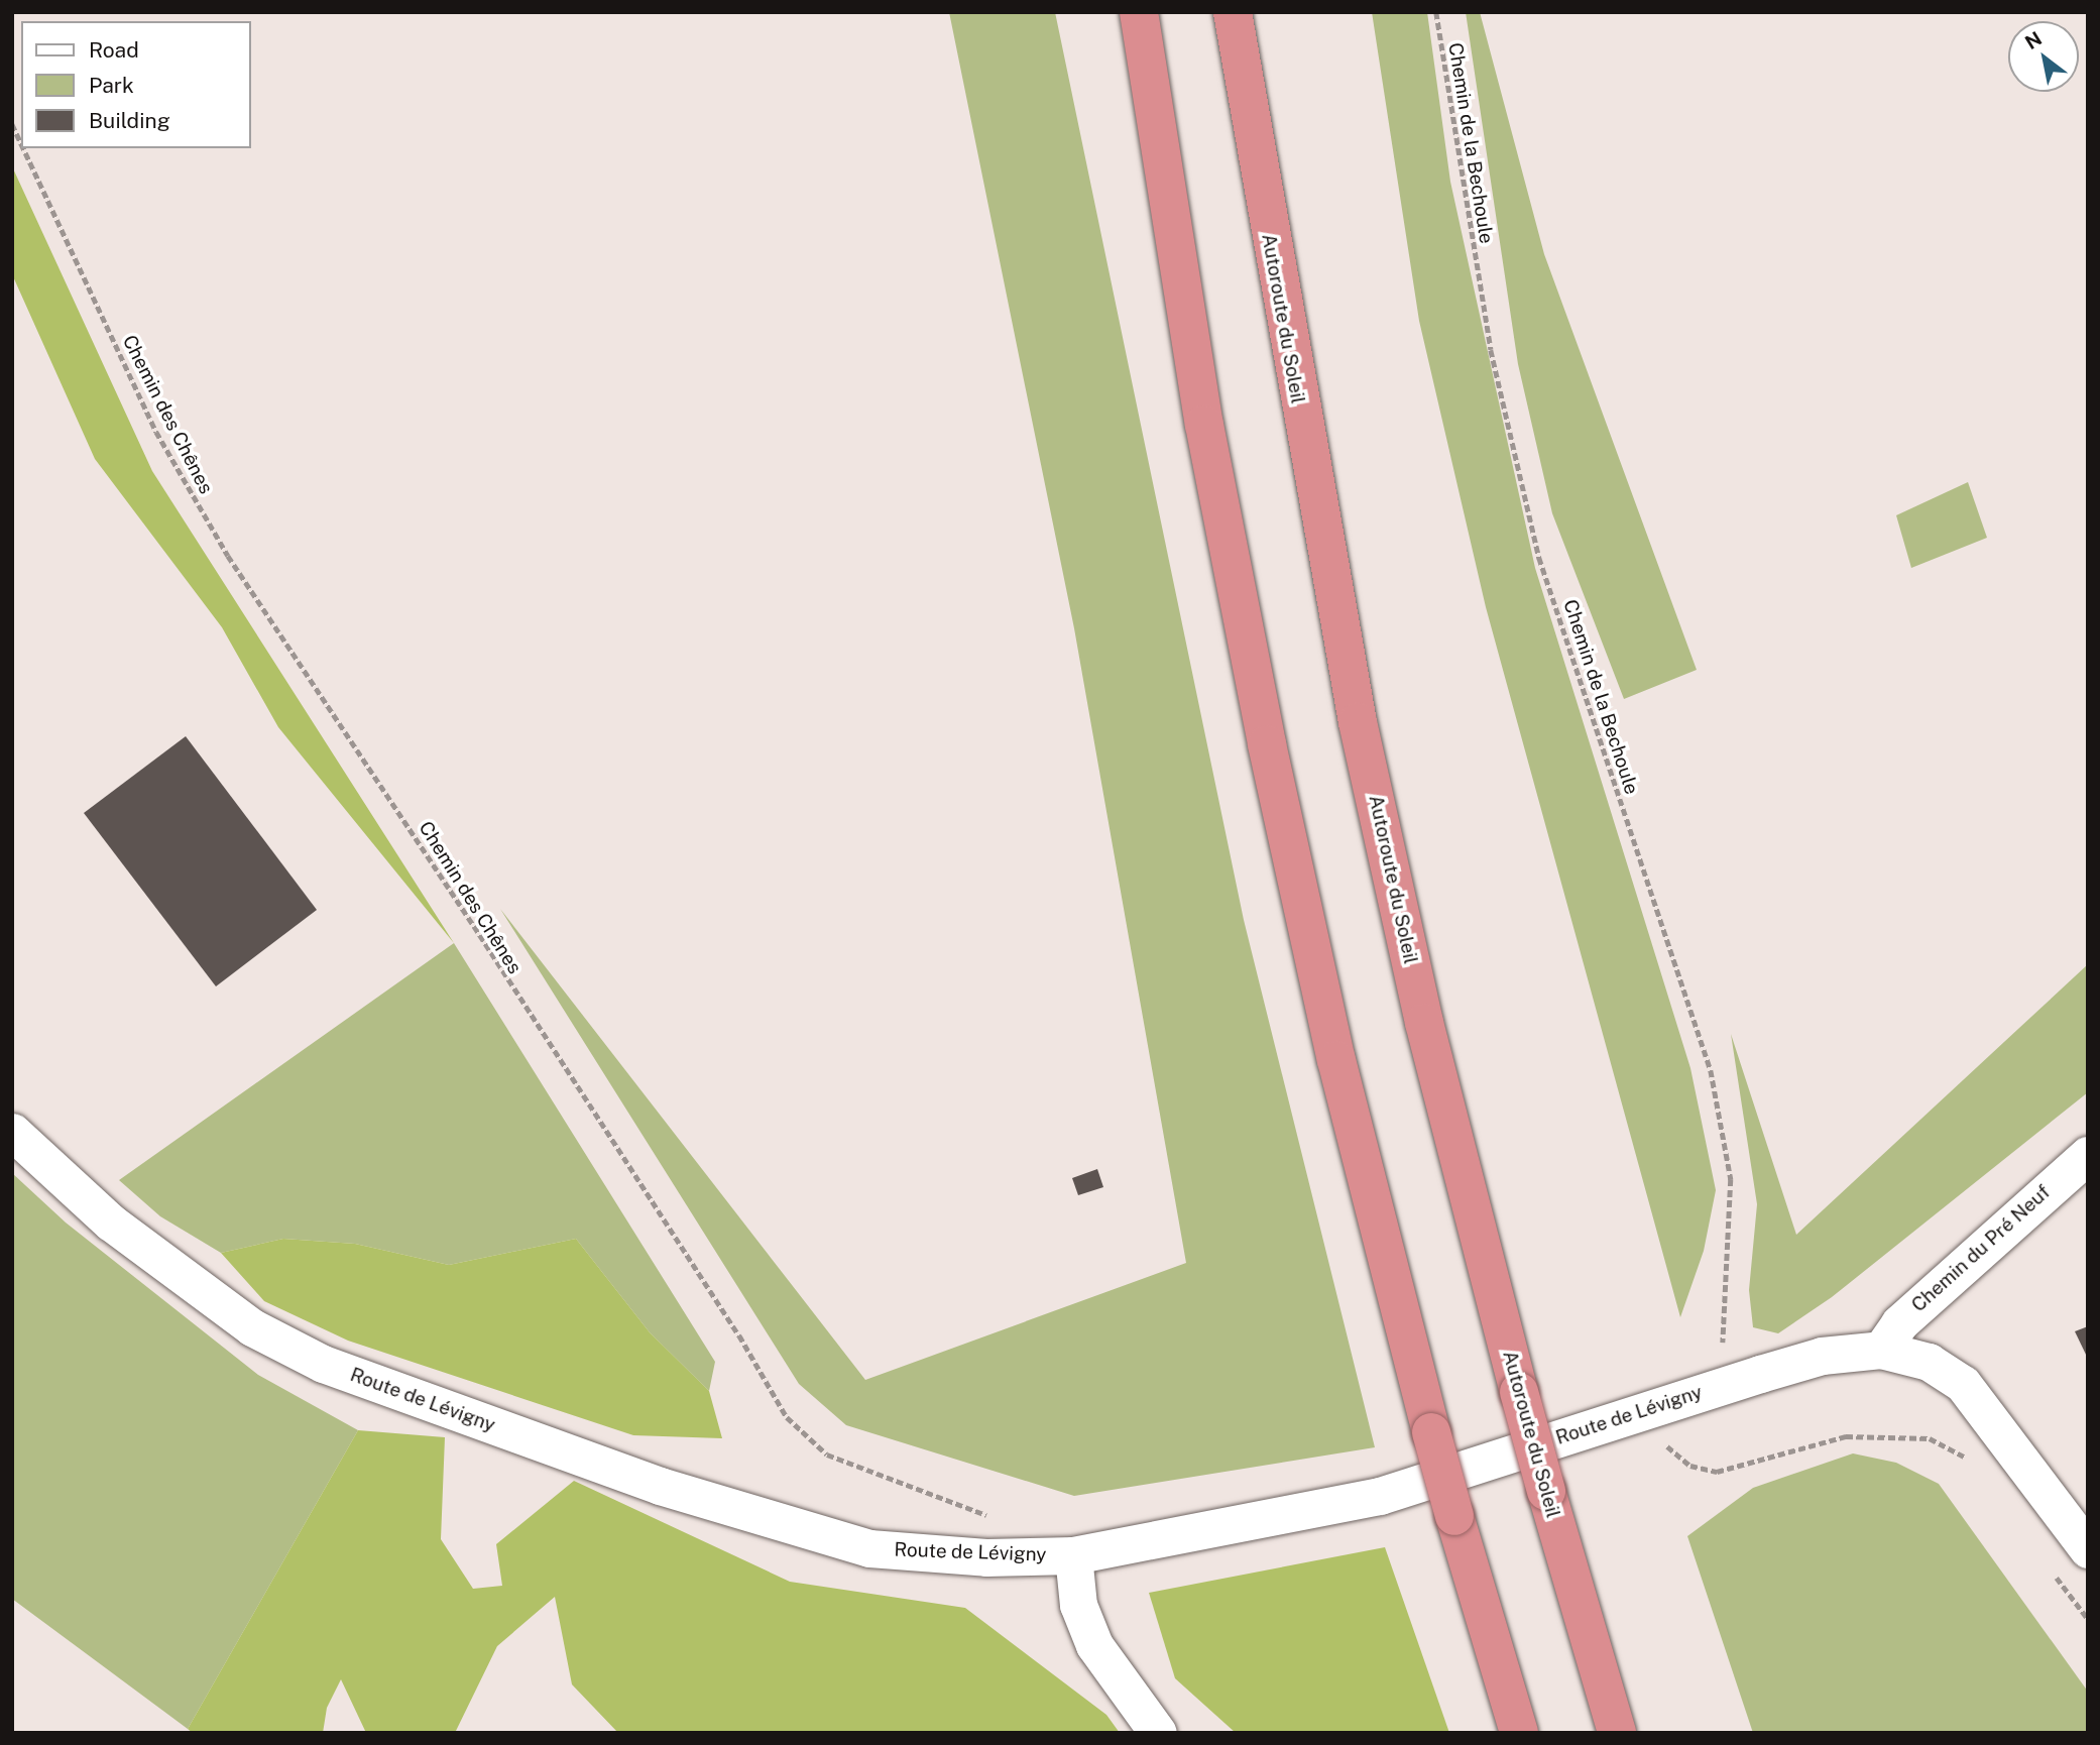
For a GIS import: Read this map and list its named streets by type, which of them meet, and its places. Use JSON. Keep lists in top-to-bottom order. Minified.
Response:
{"streets":{"highway":["Autoroute du Soleil"],"street":["Chemin du Pré Neuf","Route de Lévigny"],"path":["Chemin de la Bechoule","Chemin des Chênes"]},"crossings":[["Chemin de la Bechoule","Route de Lévigny"],["Chemin des Chênes","Route de Lévigny"],["Chemin du Pré Neuf","Route de Lévigny"]],"legend":["Road","Park","Building"],"north":"top left"}
